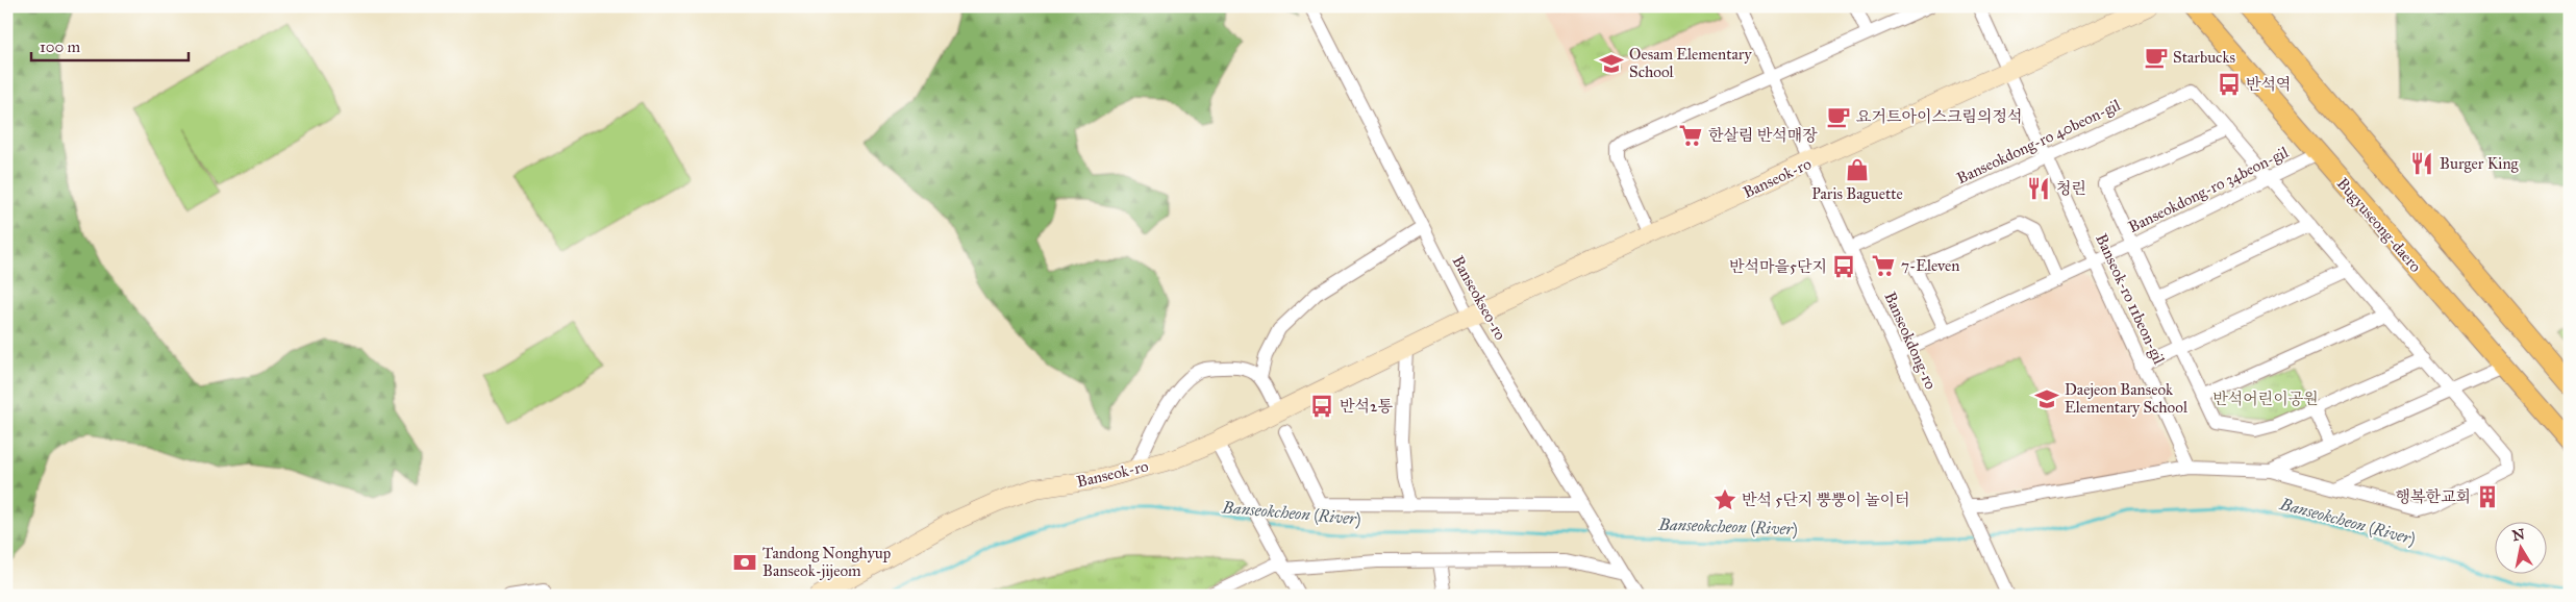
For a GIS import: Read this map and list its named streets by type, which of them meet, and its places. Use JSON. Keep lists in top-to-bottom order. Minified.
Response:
{"streets":{"main road":["Bugyuseong-daero"],"street":["Banseokdong-ro 40beon-gil","Banseok-ro","Banseokdong-ro 34beon-gil","Banseokseo-ro","Banseok-ro 11beon-gil","Banseokdong-ro"]},"crossings":[["Banseokdong-ro 40beon-gil","Banseokdong-ro 34beon-gil"],["Banseokdong-ro 40beon-gil","Banseok-ro 11beon-gil"],["Banseokdong-ro 40beon-gil","Banseokdong-ro"],["Banseok-ro","Banseokseo-ro"],["Banseok-ro","Banseok-ro 11beon-gil"],["Banseok-ro","Banseokdong-ro"],["Banseokdong-ro 34beon-gil","Bugyuseong-daero"],["Banseokdong-ro 34beon-gil","Banseok-ro 11beon-gil"],["Banseokdong-ro 34beon-gil","Banseokdong-ro"]],"water":["Banseokcheon (River)"],"parks":["반석어린이공원"],"places":{"cafe":["Starbucks","요거트아이스크림의정석"],"school or university":["Oesam Elementary School","Daejeon Banseok Elementary School"],"bus stop":["반석역","반석마을5단지","반석2통"],"supermarket":["한살림 반석매장","7-Eleven"],"restaurant":["Burger King","청린"],"shop":["Paris Baguette"],"building":["행복한교회"],"place":["반석 5단지 뿡뿡이 놀이터"],"bank":["Tandong Nonghyup Banseok-jijeom"]},"scale_bar":"100 m","north":"top"}
